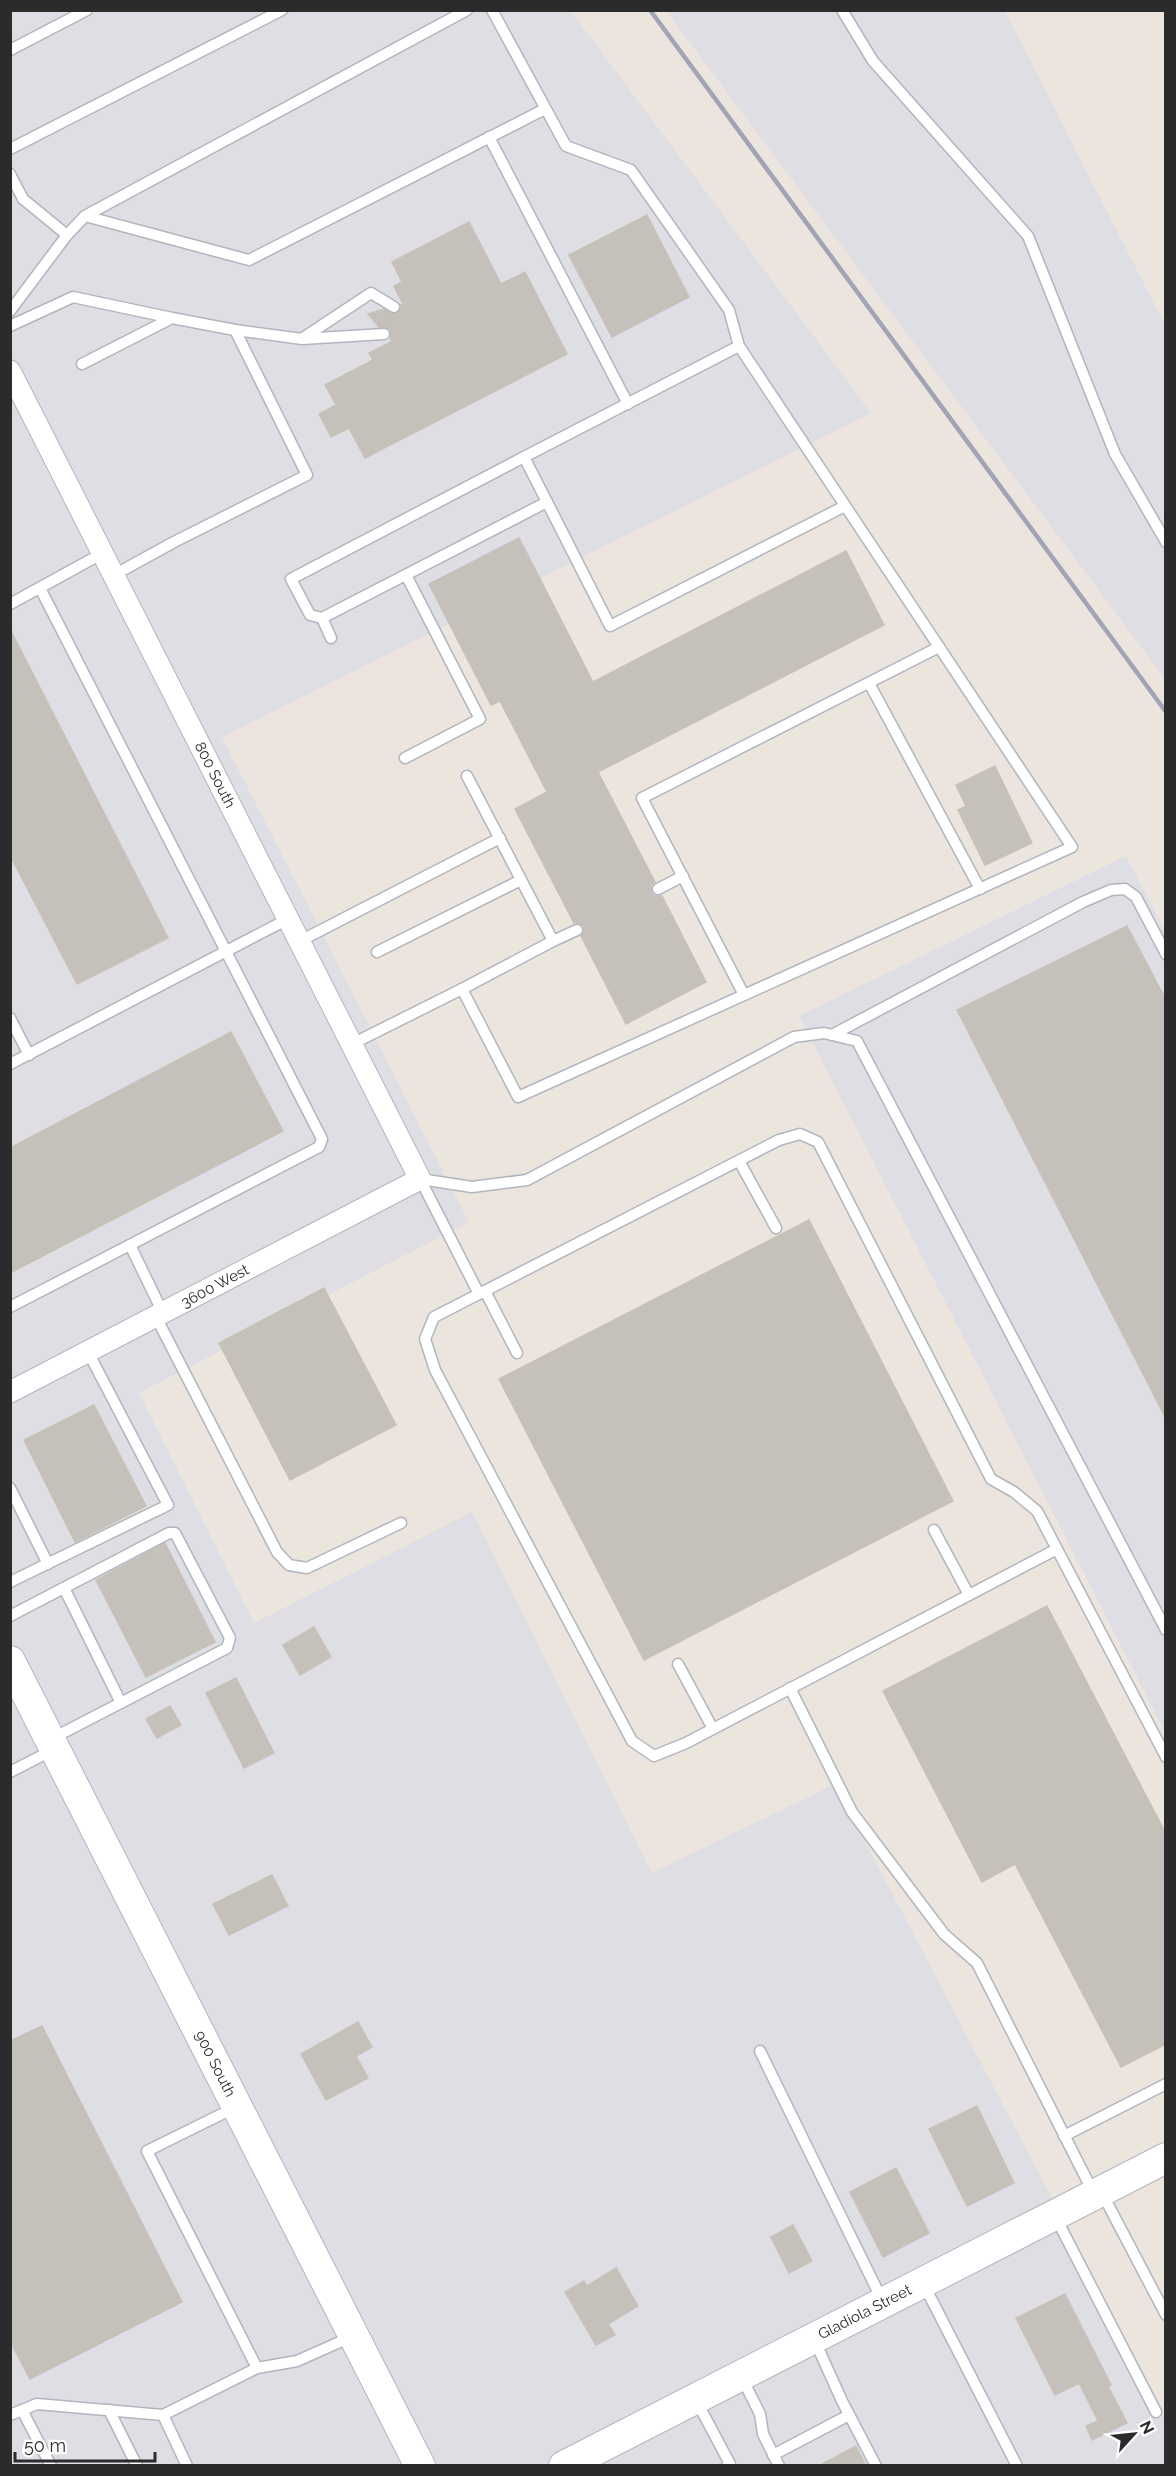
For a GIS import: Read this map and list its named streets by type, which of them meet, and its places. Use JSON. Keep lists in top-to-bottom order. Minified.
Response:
{"streets":{"street":["800 South","3600 West","900 South","Gladiola Street"]},"crossings":[["800 South","3600 West"]],"scale_bar":"50 m","north":"top right"}
